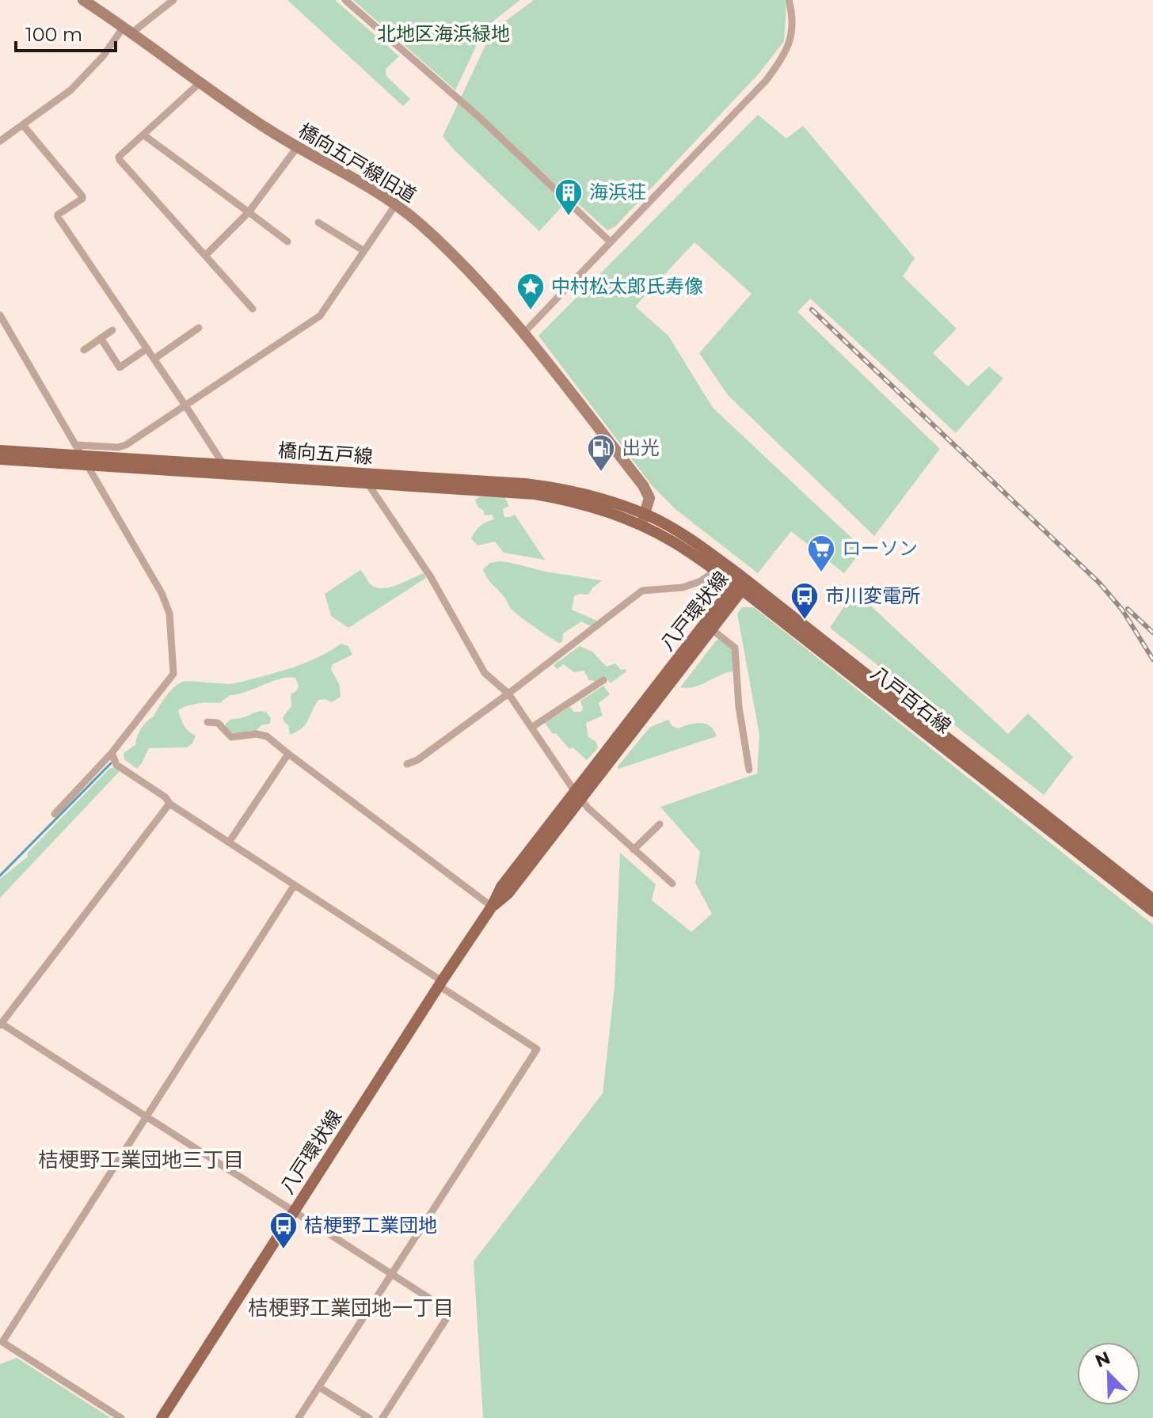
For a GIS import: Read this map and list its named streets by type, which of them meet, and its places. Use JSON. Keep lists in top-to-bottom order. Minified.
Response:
{"streets":{"main road":["橋向五戸線","八戸環状線","八戸百石線"],"street":["橋向五戸線旧道"]},"crossings":[["橋向五戸線旧道","橋向五戸線"],["橋向五戸線旧道","八戸百石線"],["橋向五戸線","八戸百石線"],["八戸環状線","八戸百石線"]],"districts":["桔梗野工業団地三丁目","桔梗野工業団地一丁目"],"parks":["北地区海浜緑地"],"places":{"building":["海浜荘"],"place":["中村松太郎氏寿像"],"fuel station":["出光"],"supermarket":["ローソン"],"bus stop":["市川変電所","桔梗野工業団地"]},"scale_bar":"100 m","north":"top left"}
